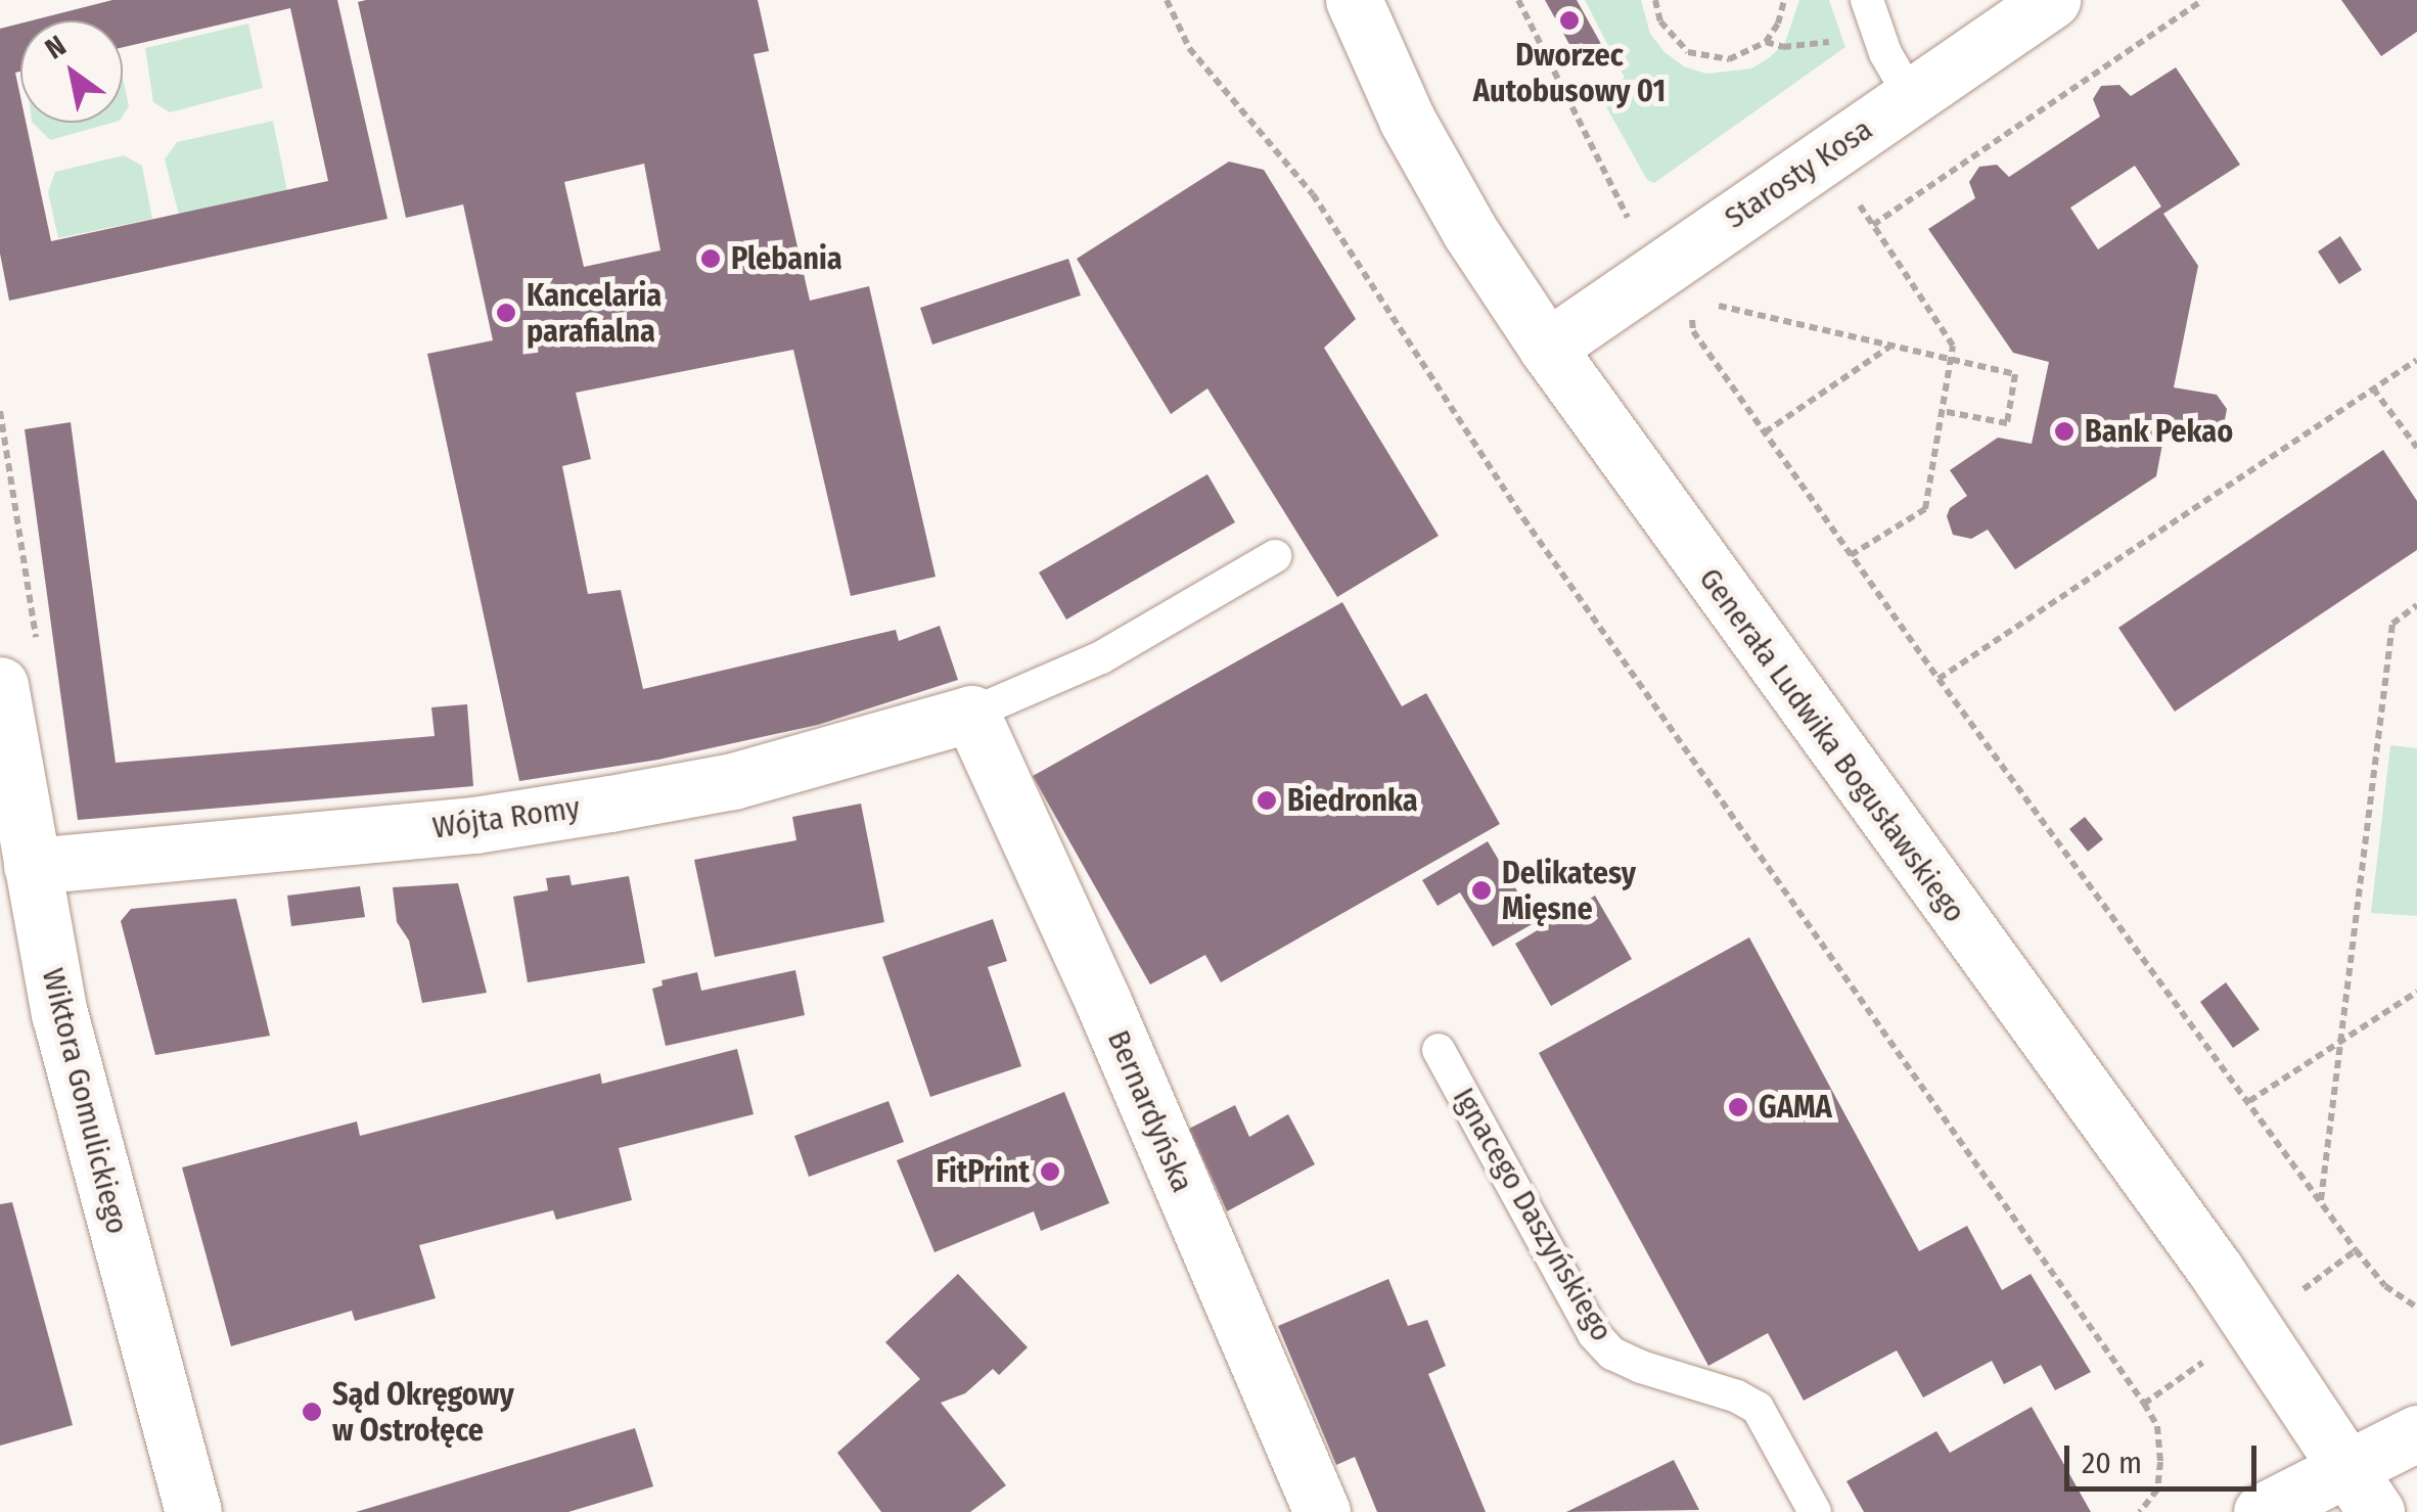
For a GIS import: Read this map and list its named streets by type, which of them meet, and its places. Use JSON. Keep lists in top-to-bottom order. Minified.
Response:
{"streets":{"street":["Starosty Kosa","Generała Ludwika Bogusławskiego","Wójta Romy","Wiktora Gomulickiego","Bernardyńska"],"lane":["Ignacego Daszyńskiego"]},"crossings":[["Starosty Kosa","Generała Ludwika Bogusławskiego"],["Wójta Romy","Wiktora Gomulickiego"],["Wójta Romy","Bernardyńska"]],"places":["Dworzec Autobusowy 01","Plebania","Kancelaria parafialna","Bank Pekao","Biedronka","Delikatesy Mięsne","GAMA","FitPrint","Sąd Okręgowy w Ostrołęce"],"scale_bar":"20 m","north":"top left"}
